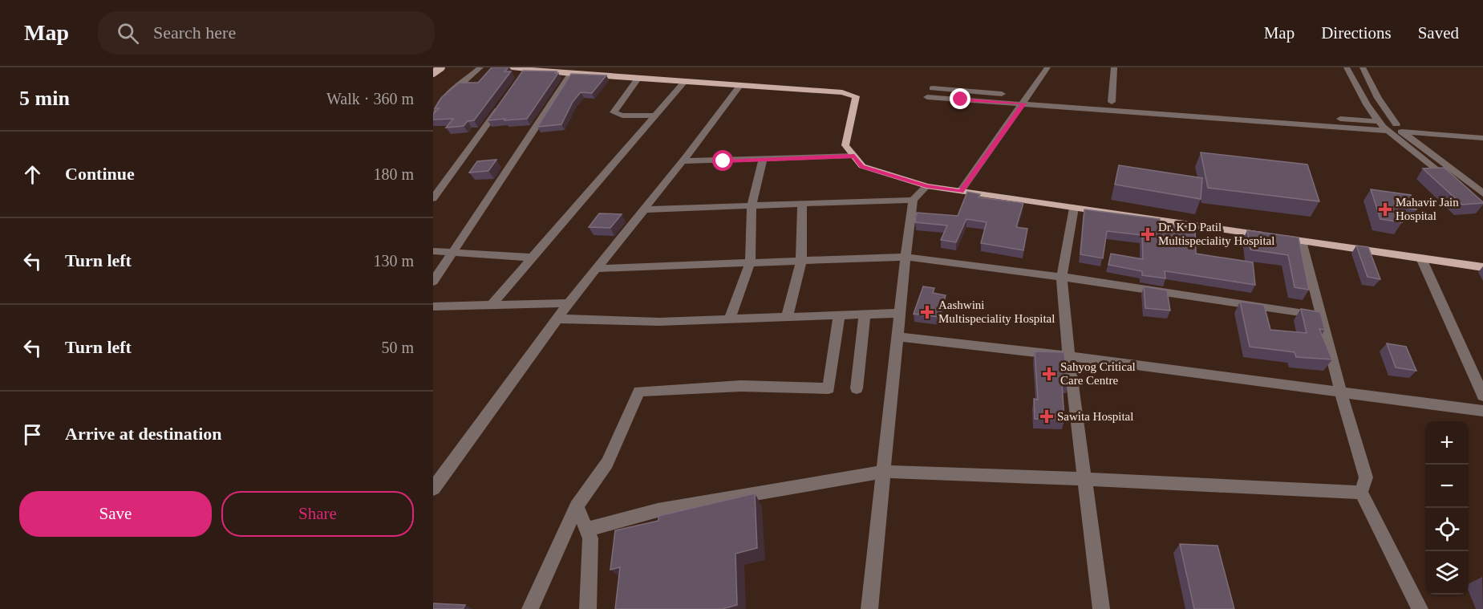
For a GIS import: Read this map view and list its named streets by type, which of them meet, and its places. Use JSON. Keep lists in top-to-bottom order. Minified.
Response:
{"places":{"health":["Mahavir Jain Hospital","Dr. K D Patil Multispeciality Hospital","Aashwini Multispeciality Hospital","Sahyog Critical Care Centre","Sawita Hospital"]},"page":{"header":"Map","search":"Search here","nav":["Map","Directions","Saved"],"heading":["5 min","Walk · 360 m"],"list":[["Continue","180 m"],["Turn left","130 m"],["Turn left","50 m"],"Arrive at destination"],"map_buttons":["+","−"],"buttons":["Save","Share"]}}
